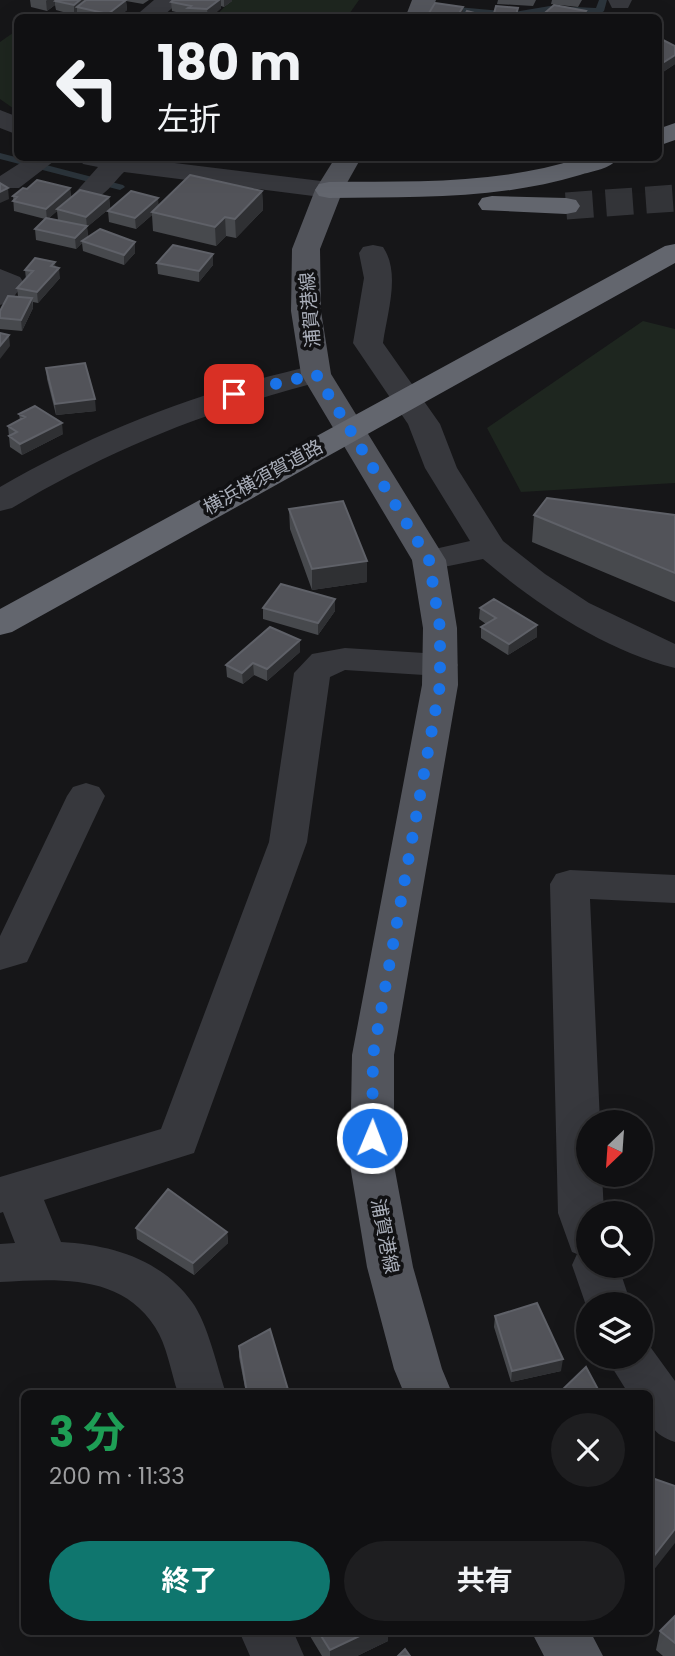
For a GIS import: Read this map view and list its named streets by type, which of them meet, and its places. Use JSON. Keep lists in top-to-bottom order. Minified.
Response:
{"streets":{"highway":["横浜横須賀道路"],"main road":["浦賀港線"]},"north":"bottom left","page":{"turn":["180 m","左折"],"heading":["3 分","200 m · 11:33"],"buttons":["終了","共有"]}}
